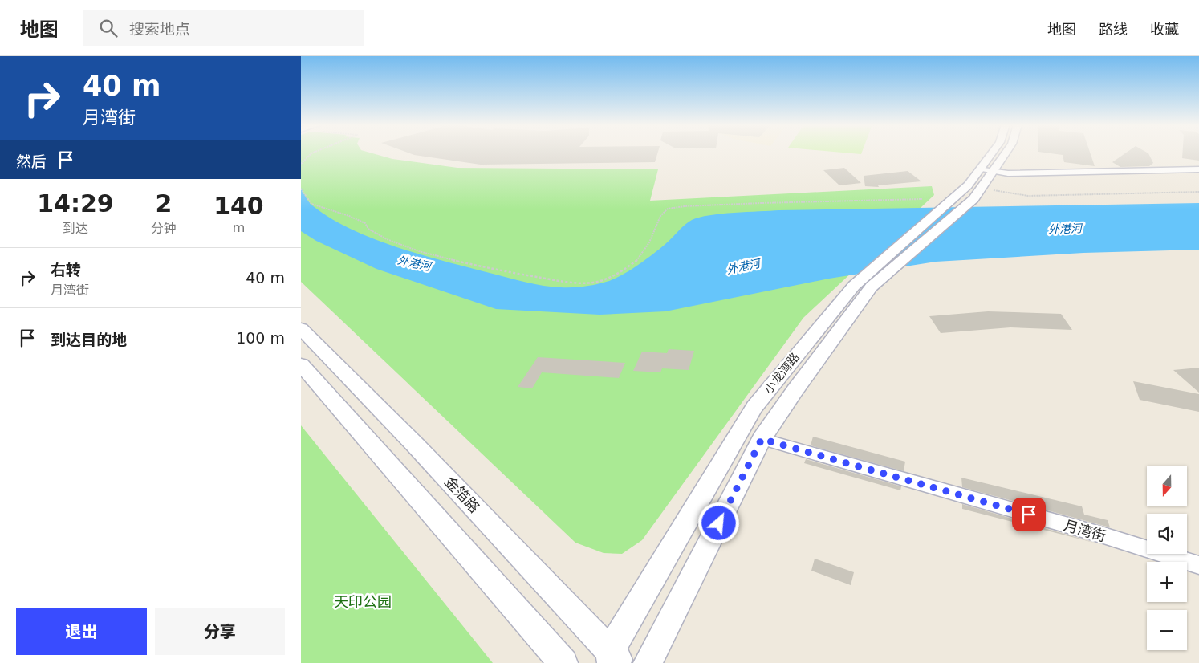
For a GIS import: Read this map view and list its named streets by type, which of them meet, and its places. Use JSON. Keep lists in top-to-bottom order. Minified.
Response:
{"streets":{"main road":["小龙湾路","金箔路"],"street":["月湾街"]},"crossings":[["小龙湾路","金箔路"],["小龙湾路","月湾街"]],"water":["外港河"],"parks":["天印公园"],"north":"bottom","page":{"header":"地图","search":"搜索地点","nav":["地图","路线","收藏"],"turn":["40 m","月湾街"],"then":"然后","eta":["14:29","到达","2","分钟","140","m"],"list":[{"name":"右转","note":"月湾街","value":"40 m"},{"name":"到达目的地","value":"100 m"}],"map_buttons":["+","−"],"buttons":["退出","分享"]}}
